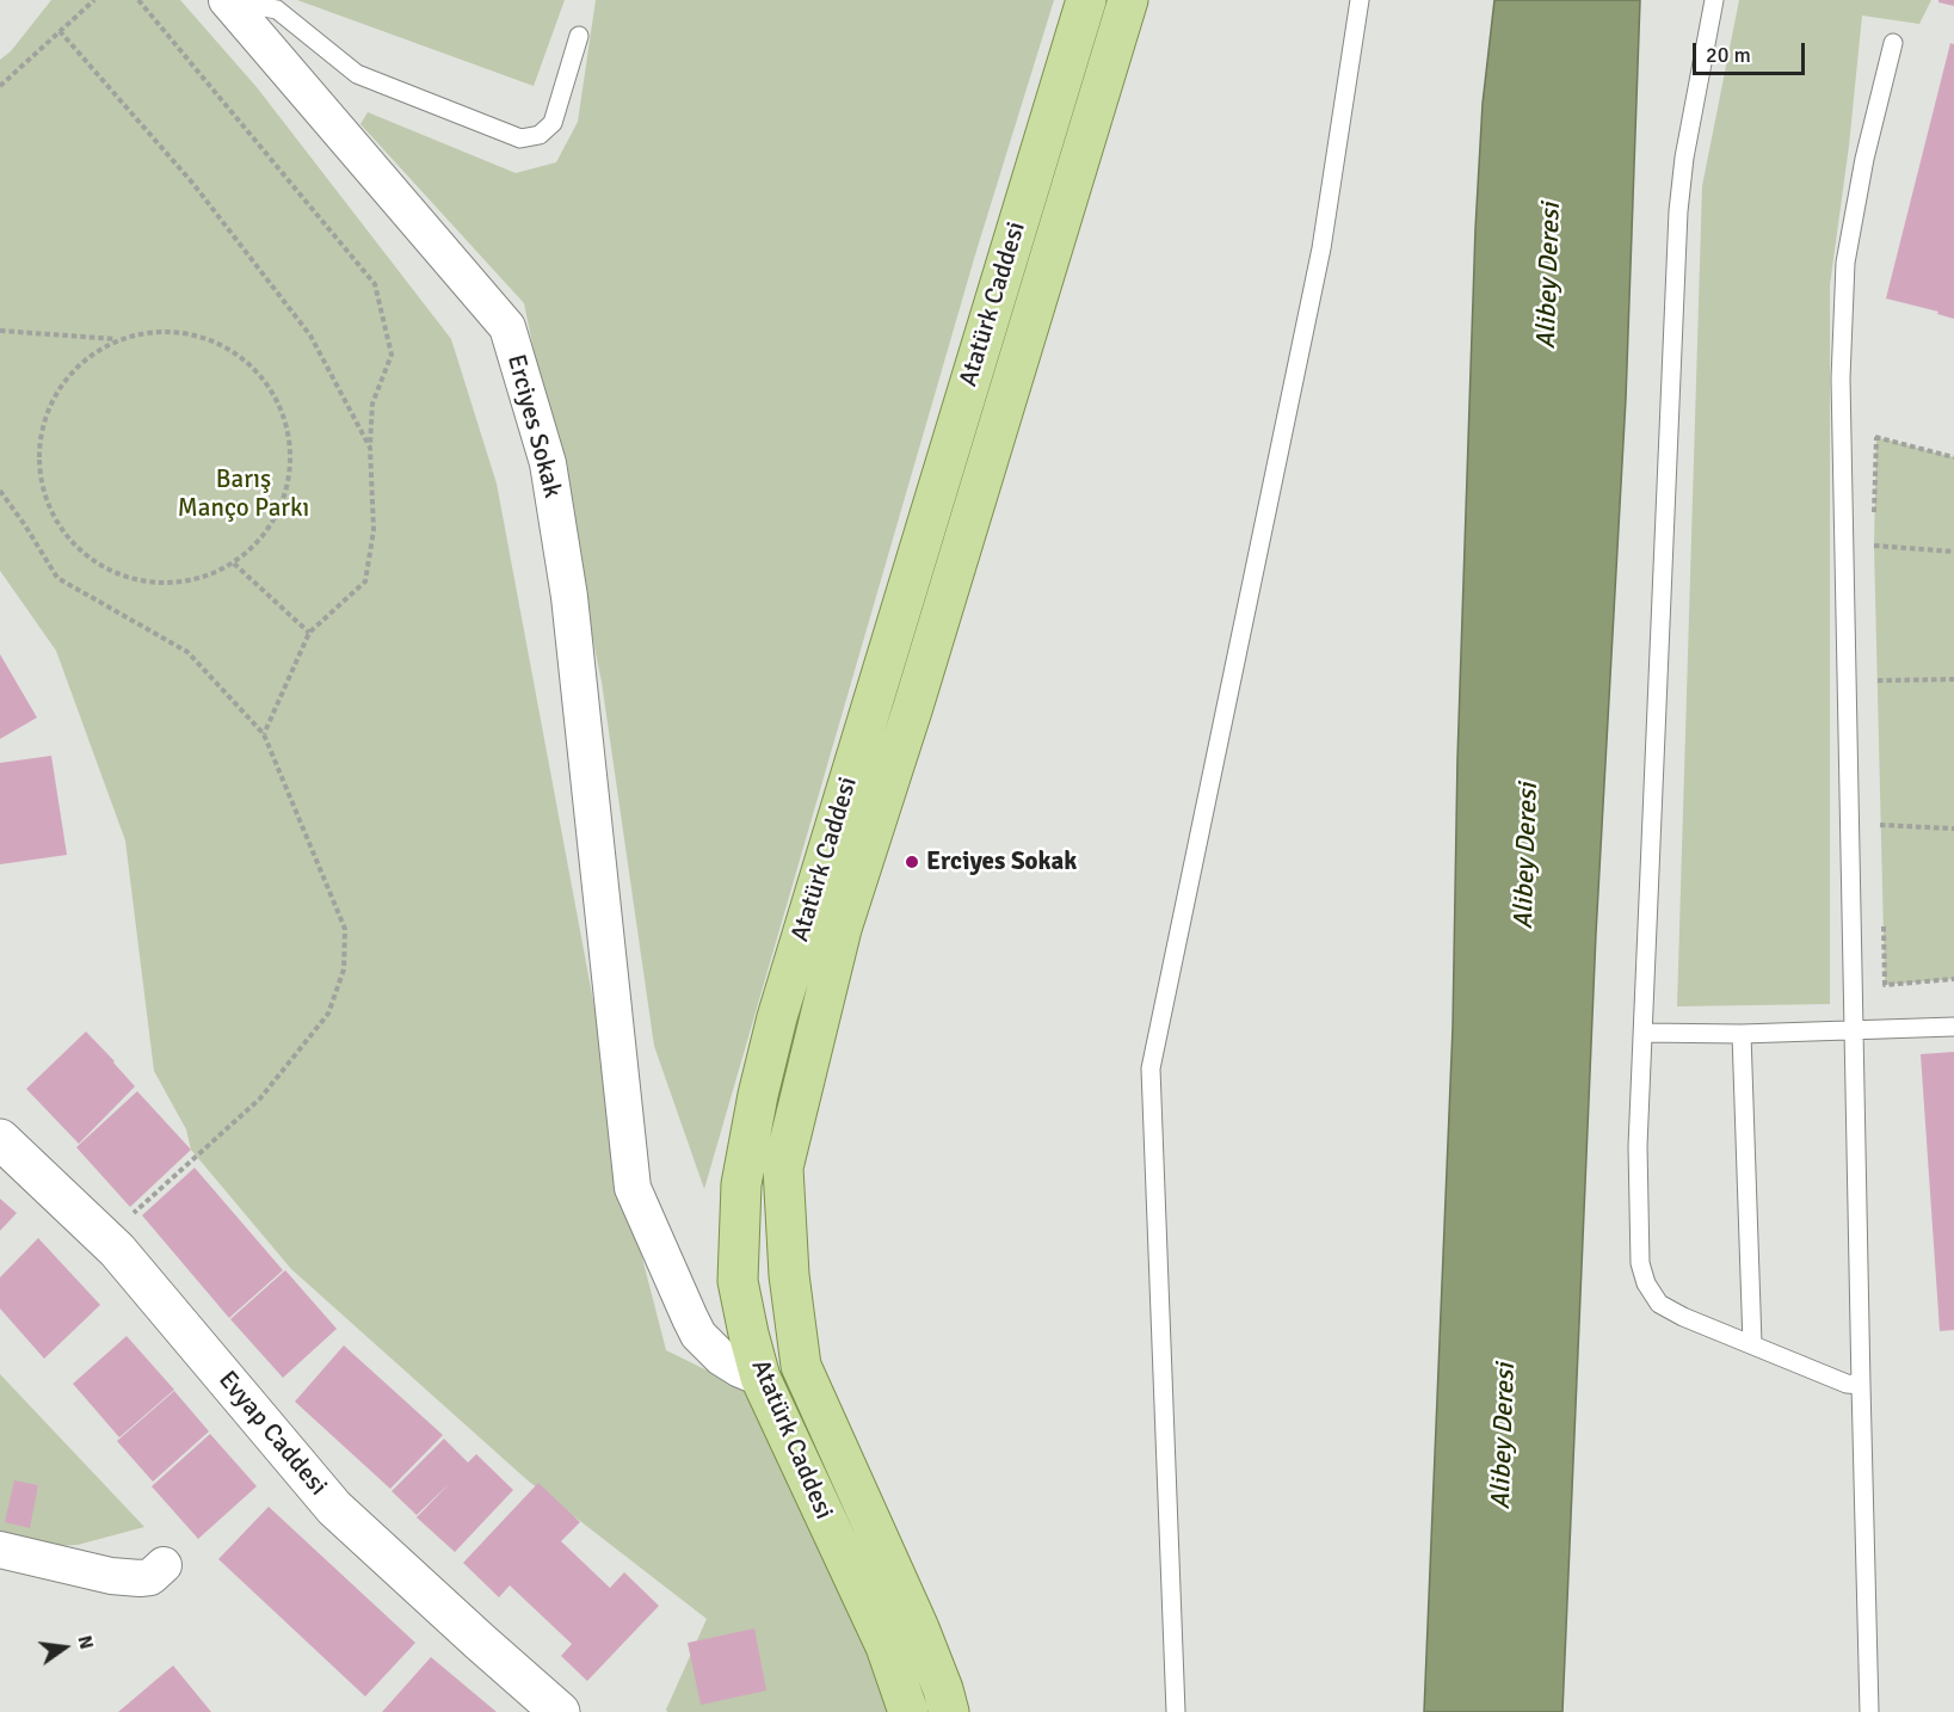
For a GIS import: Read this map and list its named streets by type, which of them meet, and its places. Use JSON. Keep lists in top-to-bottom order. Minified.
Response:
{"streets":{"main road":["Atatürk Caddesi","Evyap Caddesi"],"street":["Erciyes Sokak"]},"crossings":[["Atatürk Caddesi","Erciyes Sokak"]],"water":["Alibey Deresi"],"parks":["Barış Manço Parkı"],"places":["Erciyes Sokak"],"scale_bar":"20 m","north":"right"}
